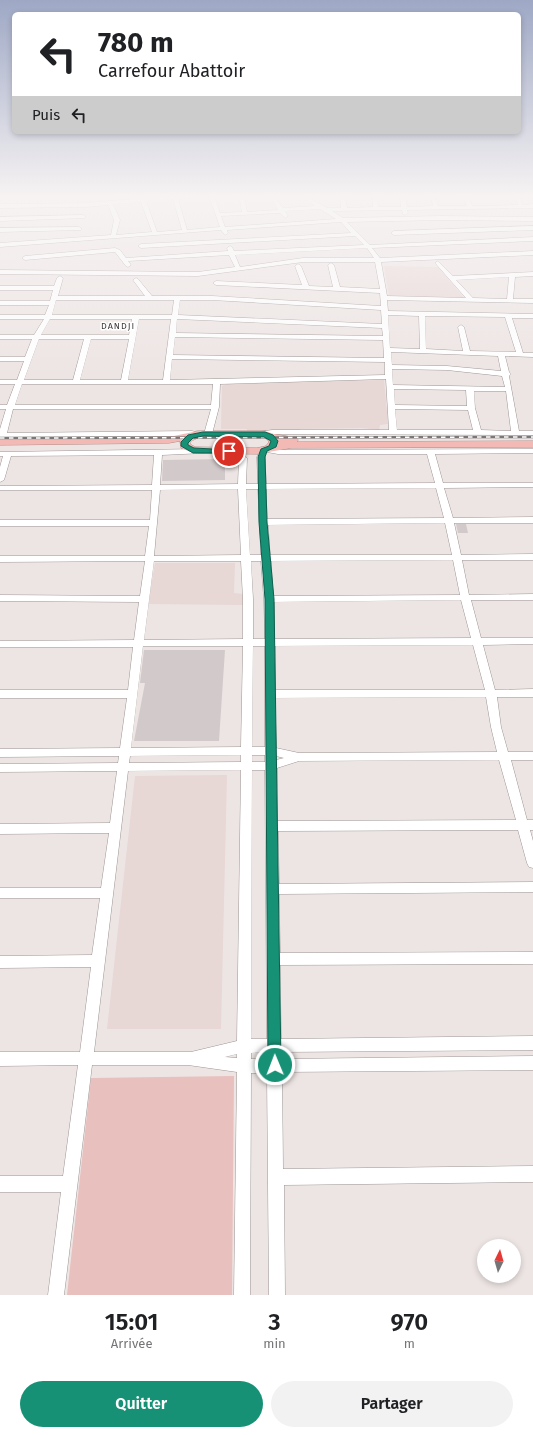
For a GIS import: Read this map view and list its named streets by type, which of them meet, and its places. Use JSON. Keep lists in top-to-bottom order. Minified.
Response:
{"districts":["DANDJI"],"north":"top","page":{"turn":["780 m","Carrefour Abattoir"],"then":"Puis","eta":["15:01","Arrivée","3","min","970","m"],"buttons":["Quitter","Partager"]}}
